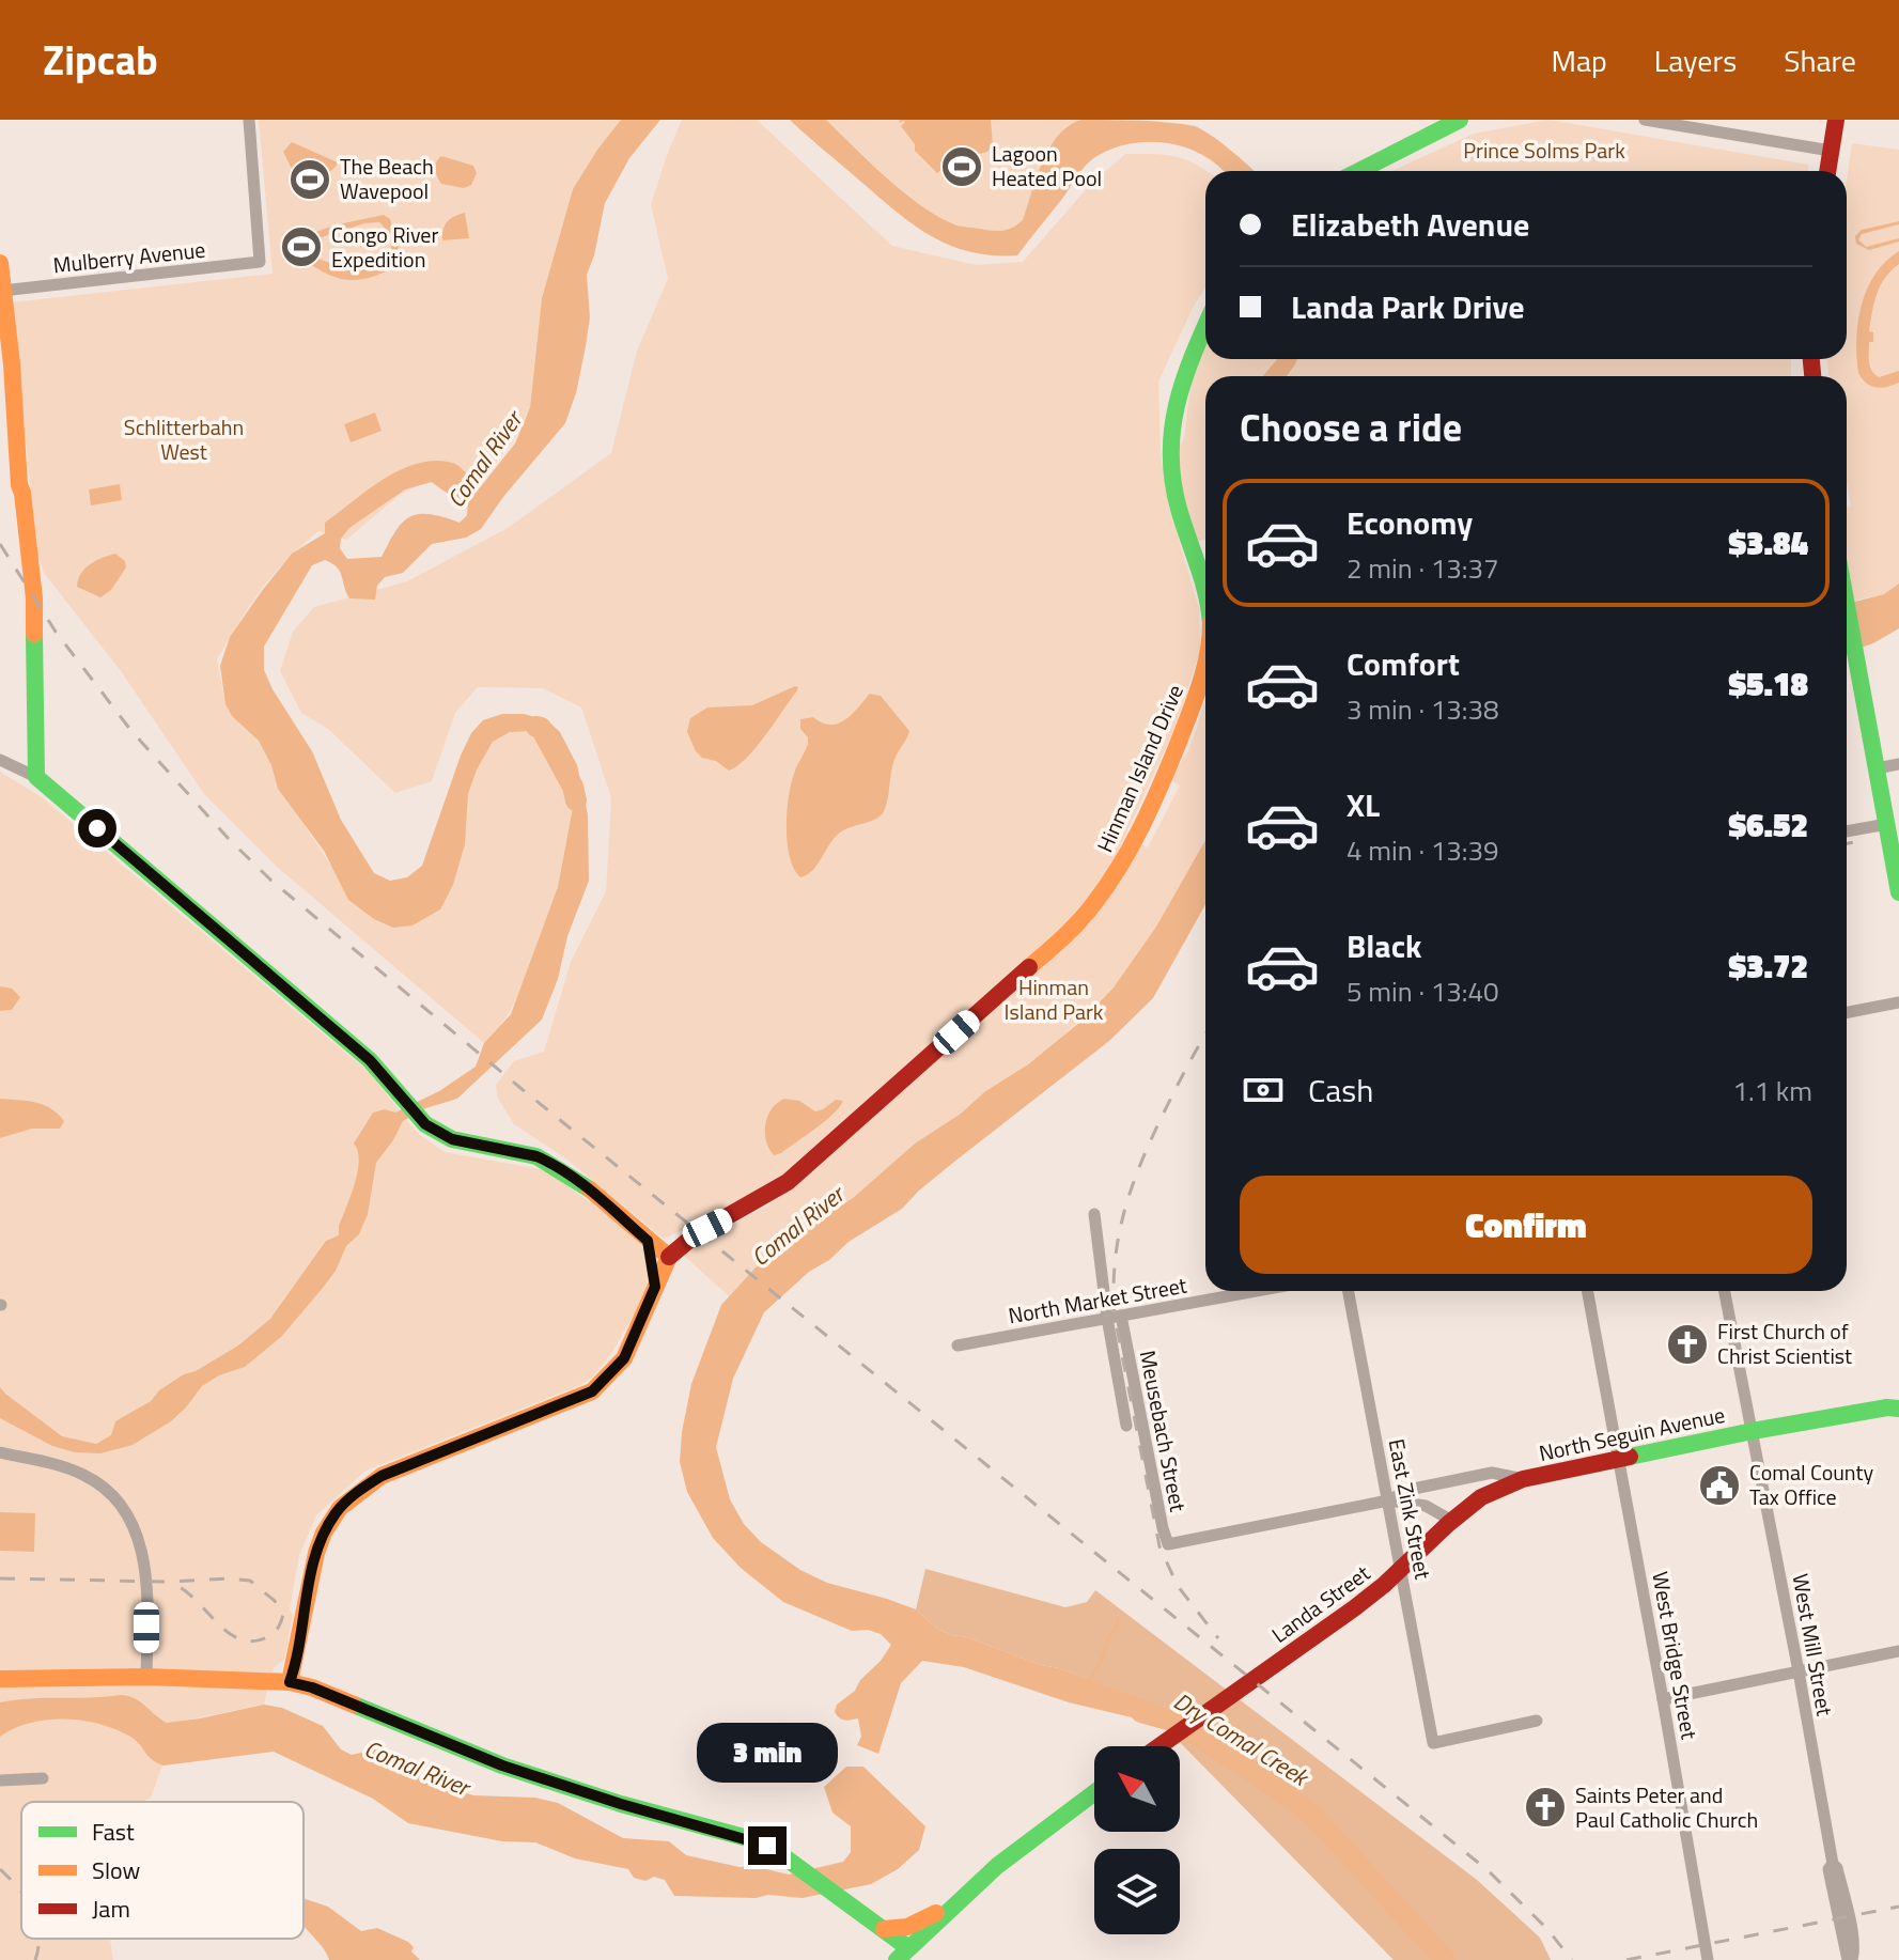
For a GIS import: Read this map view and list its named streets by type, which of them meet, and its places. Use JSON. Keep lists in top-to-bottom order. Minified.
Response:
{"streets":{"street":["Mulberry Avenue","Hinman Island Drive","North Market Street","Meusebach Street","North Seguin Avenue","East Zink Street","Landa Street","West Mill Street","West Bridge Street"]},"crossings":[["North Market Street","Meusebach Street"],["Meusebach Street","North Seguin Avenue"],["North Seguin Avenue","East Zink Street"],["North Seguin Avenue","Landa Street"],["North Seguin Avenue","West Mill Street"],["North Seguin Avenue","West Bridge Street"],["East Zink Street","Landa Street"]],"water":["Comal River","Dry Comal Creek"],"parks":["Prince Solms Park","Schlitterbahn West","Hinman Island Park"],"places":{"sports":["Lagoon Heated Pool","The Beach Wavepool","Congo River Expedition"],"church":["First Church of Christ Scientist","Saints Peter and Paul Catholic Church"],"public building":["Comal County Tax Office"]},"legend":["Fast","Slow","Jam"],"north":"top left","page":{"header":"Zipcab","nav":["Map","Layers","Share"],"banner":["Elizabeth Avenue","Landa Park Drive"],"heading":"Choose a ride","list":[{"name":"Economy","note":"2 min · 13:37","value":"$3.84"},{"name":"Comfort","note":"3 min · 13:38","value":"$5.18"},{"name":"XL","note":"4 min · 13:39","value":"$6.52"},{"name":"Black","note":"5 min · 13:40","value":"$3.72"}],"pay":["Cash","1.1 km"],"buttons":"Confirm","bubble":"3 min"}}
